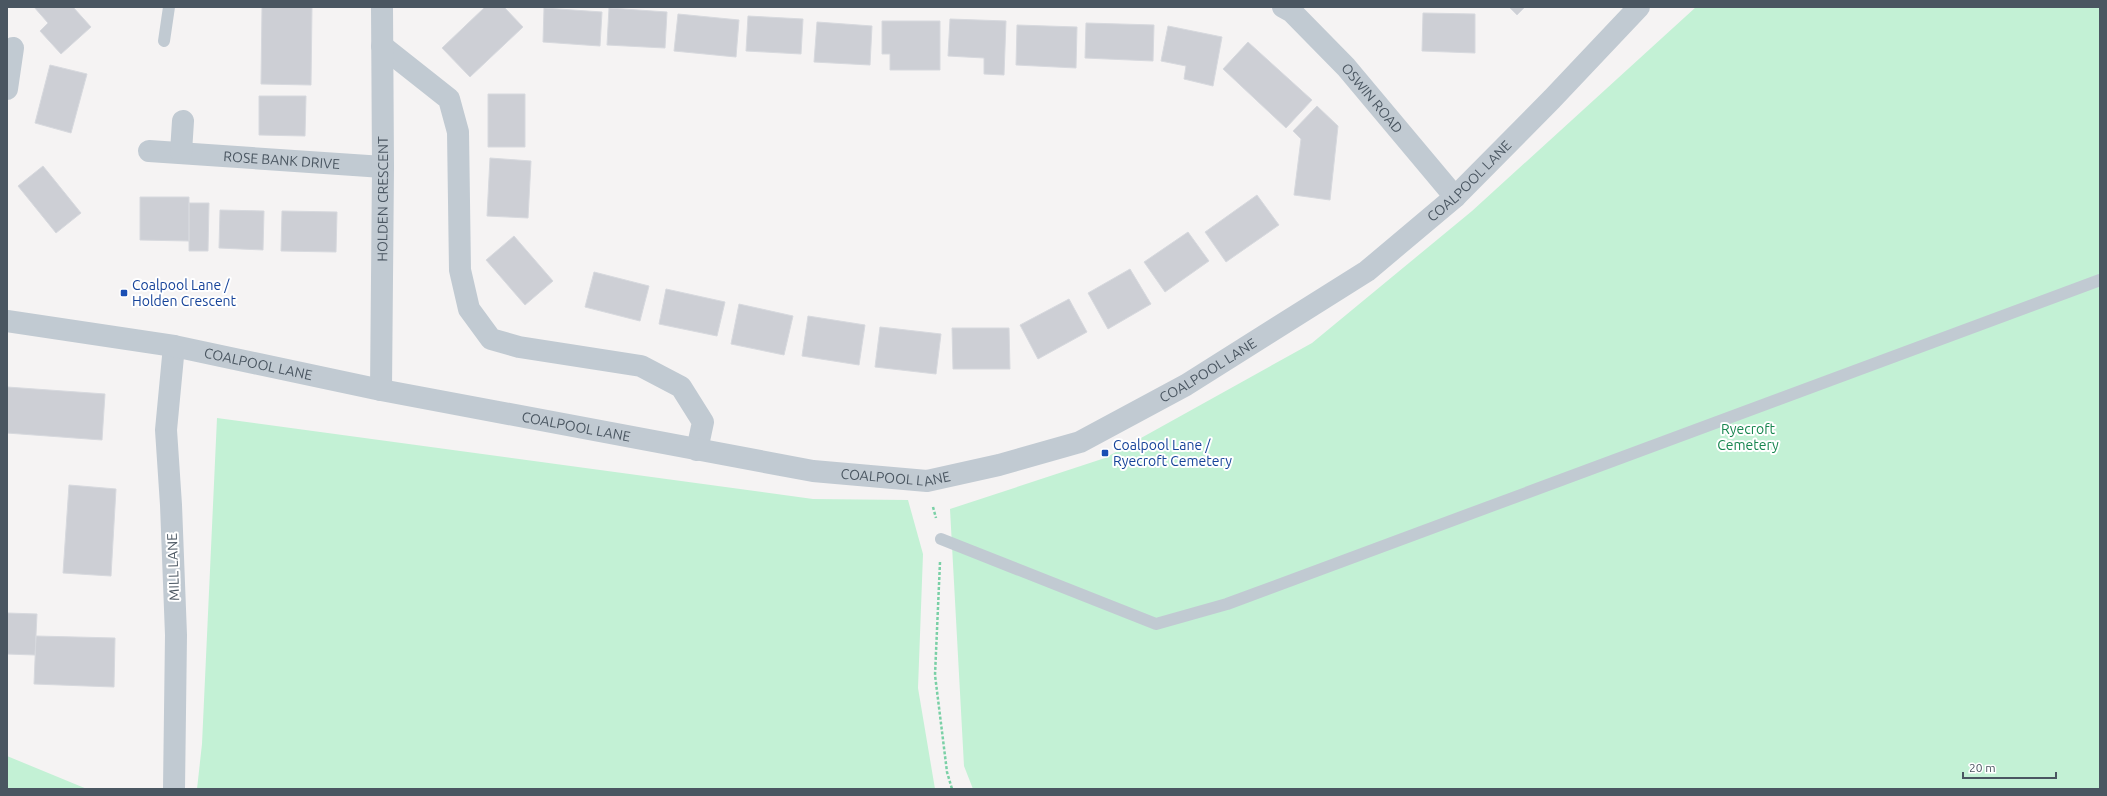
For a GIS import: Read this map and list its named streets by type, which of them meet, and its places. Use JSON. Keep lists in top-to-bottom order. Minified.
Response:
{"streets":{"street":["OSWIN ROAD","ROSE BANK DRIVE","COALPOOL LANE","HOLDEN CRESCENT","MILL LANE"]},"crossings":[["OSWIN ROAD","COALPOOL LANE"],["ROSE BANK DRIVE","HOLDEN CRESCENT"],["COALPOOL LANE","HOLDEN CRESCENT"],["COALPOOL LANE","MILL LANE"]],"parks":["Ryecroft Cemetery"],"places":{"transit":["Coalpool Lane / Holden Crescent","Coalpool Lane / Ryecroft Cemetery"]},"scale_bar":"20 m"}
